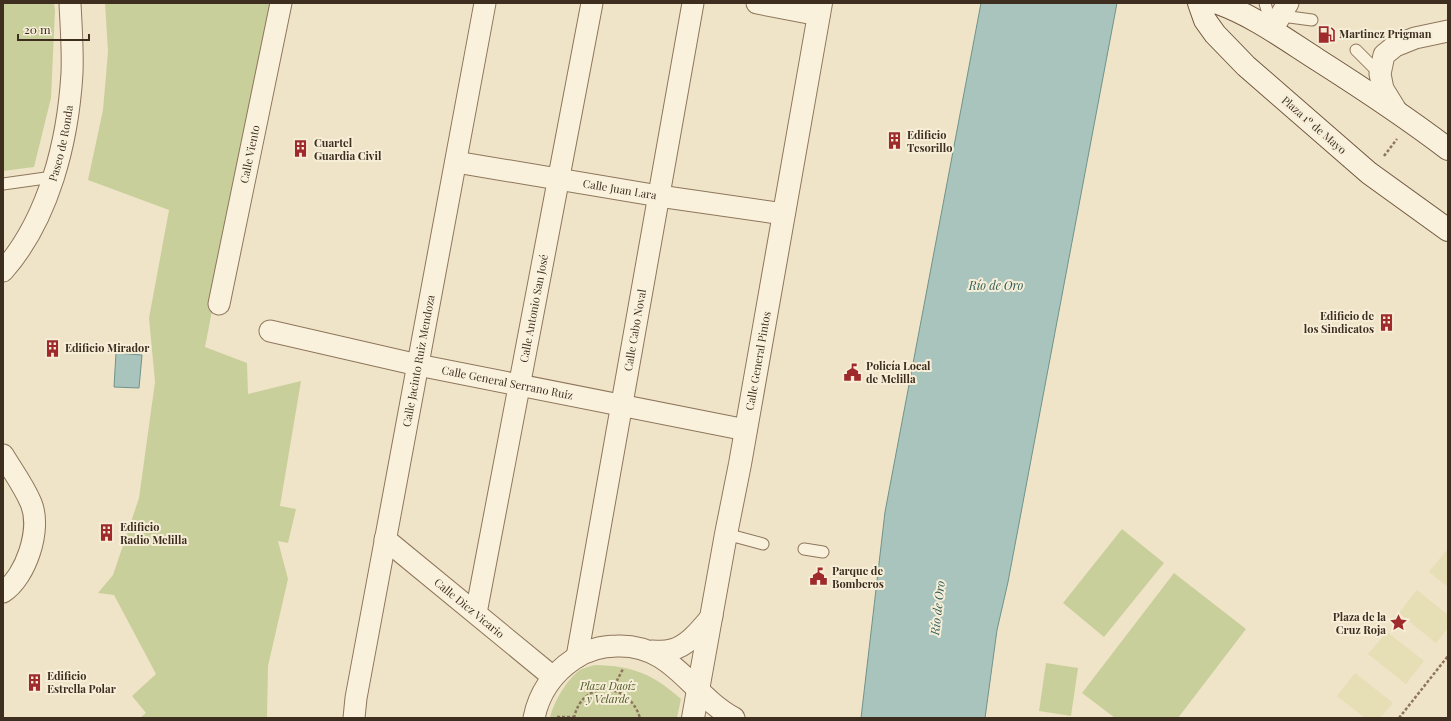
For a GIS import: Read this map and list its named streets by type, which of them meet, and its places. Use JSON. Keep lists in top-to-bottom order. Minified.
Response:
{"streets":{"street":["Plaza 1º de Mayo","Paseo de Ronda","Calle Viento","Calle Juan Lara","Calle Antonio San José","Calle Cabo Noval","Calle Jacinto Ruiz Mendoza","Calle General Pintos","Calle General Serrano Ruiz","Calle Diez Vicario"]},"crossings":[["Calle Juan Lara","Calle Antonio San José"],["Calle Juan Lara","Calle Cabo Noval"],["Calle Juan Lara","Calle Jacinto Ruiz Mendoza"],["Calle Juan Lara","Calle General Pintos"],["Calle Antonio San José","Calle General Serrano Ruiz"],["Calle Antonio San José","Calle Diez Vicario"],["Calle Cabo Noval","Calle General Serrano Ruiz"],["Calle Jacinto Ruiz Mendoza","Calle General Serrano Ruiz"],["Calle Jacinto Ruiz Mendoza","Calle Diez Vicario"],["Calle General Pintos","Calle General Serrano Ruiz"]],"water":["Río de Oro"],"parks":["Plaza Daoíz y Velarde"],"places":{"fuel station":["Martinez Prigman"],"building":["Edificio Tesorillo","Cuartel Guardia Civil","Edificio de los Sindicatos","Edificio Mirador","Edificio Radio Melilla","Edificio Estrella Polar"],"public building":["Policía Local de Melilla","Parque de Bomberos"],"place":["Plaza de la Cruz Roja"]},"scale_bar":"20 m"}
